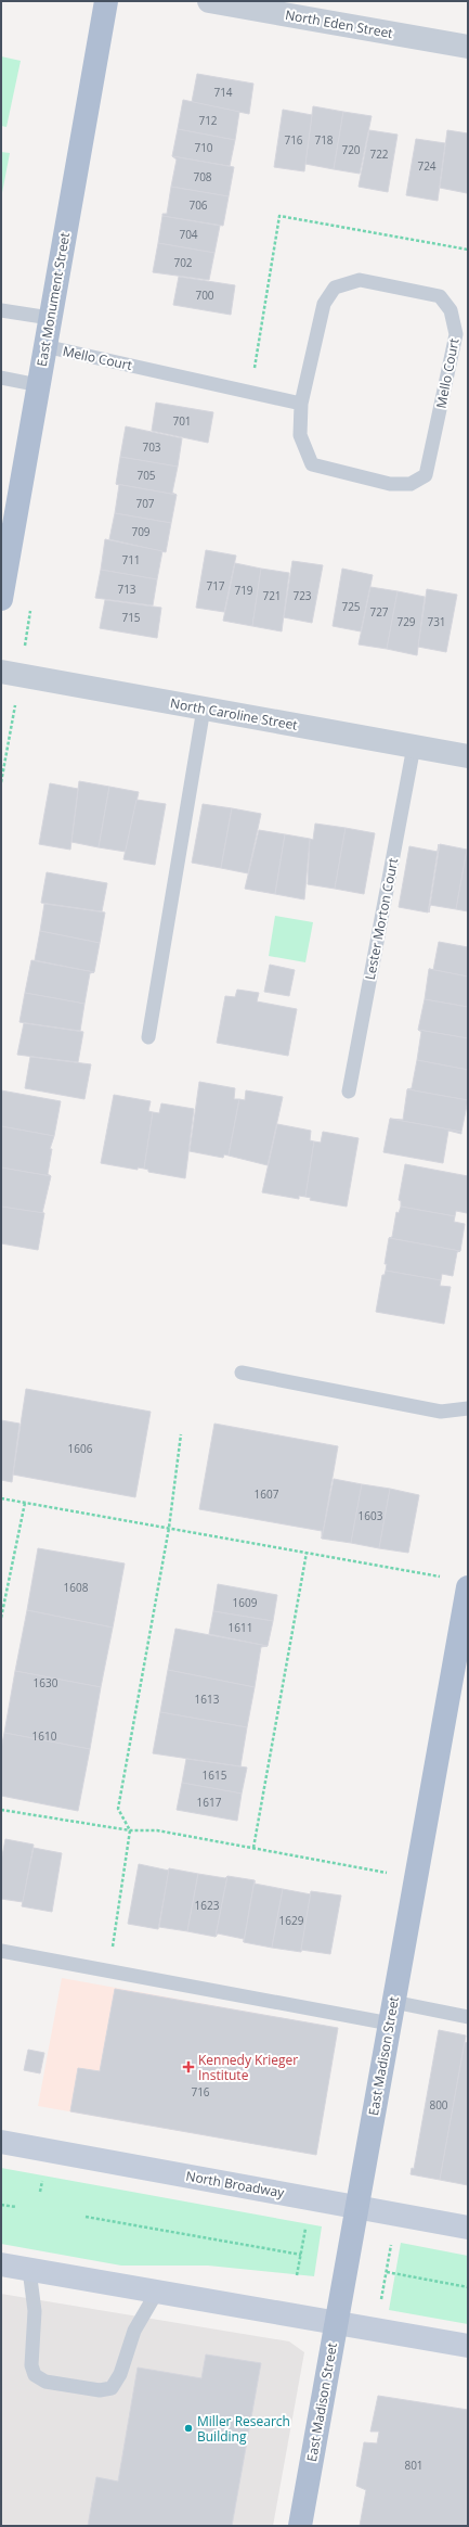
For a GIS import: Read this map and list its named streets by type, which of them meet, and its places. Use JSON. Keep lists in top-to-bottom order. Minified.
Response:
{"streets":{"main road":["East Monument Street","East Madison Street","North Broadway"],"street":["North Eden Street","North Caroline Street"],"lane":["Mello Court","Lester Morton Court"]},"crossings":[["East Monument Street","Mello Court"],["North Caroline Street","Lester Morton Court"],["East Madison Street","North Broadway"]],"places":{"health":["Kennedy Krieger Institute"],"other":["Miller Research Building"]},"house_numbers":["714","712","716","718","710","720","722","724","708","706","704","702","700","701","703","705","707","709","711","717","713","719","721","723","725","727","715","729","731","1606","1607","1603","1608","1609","1611","1630","1613","1610","1615","1617","1623","1629","716","800","801"]}
